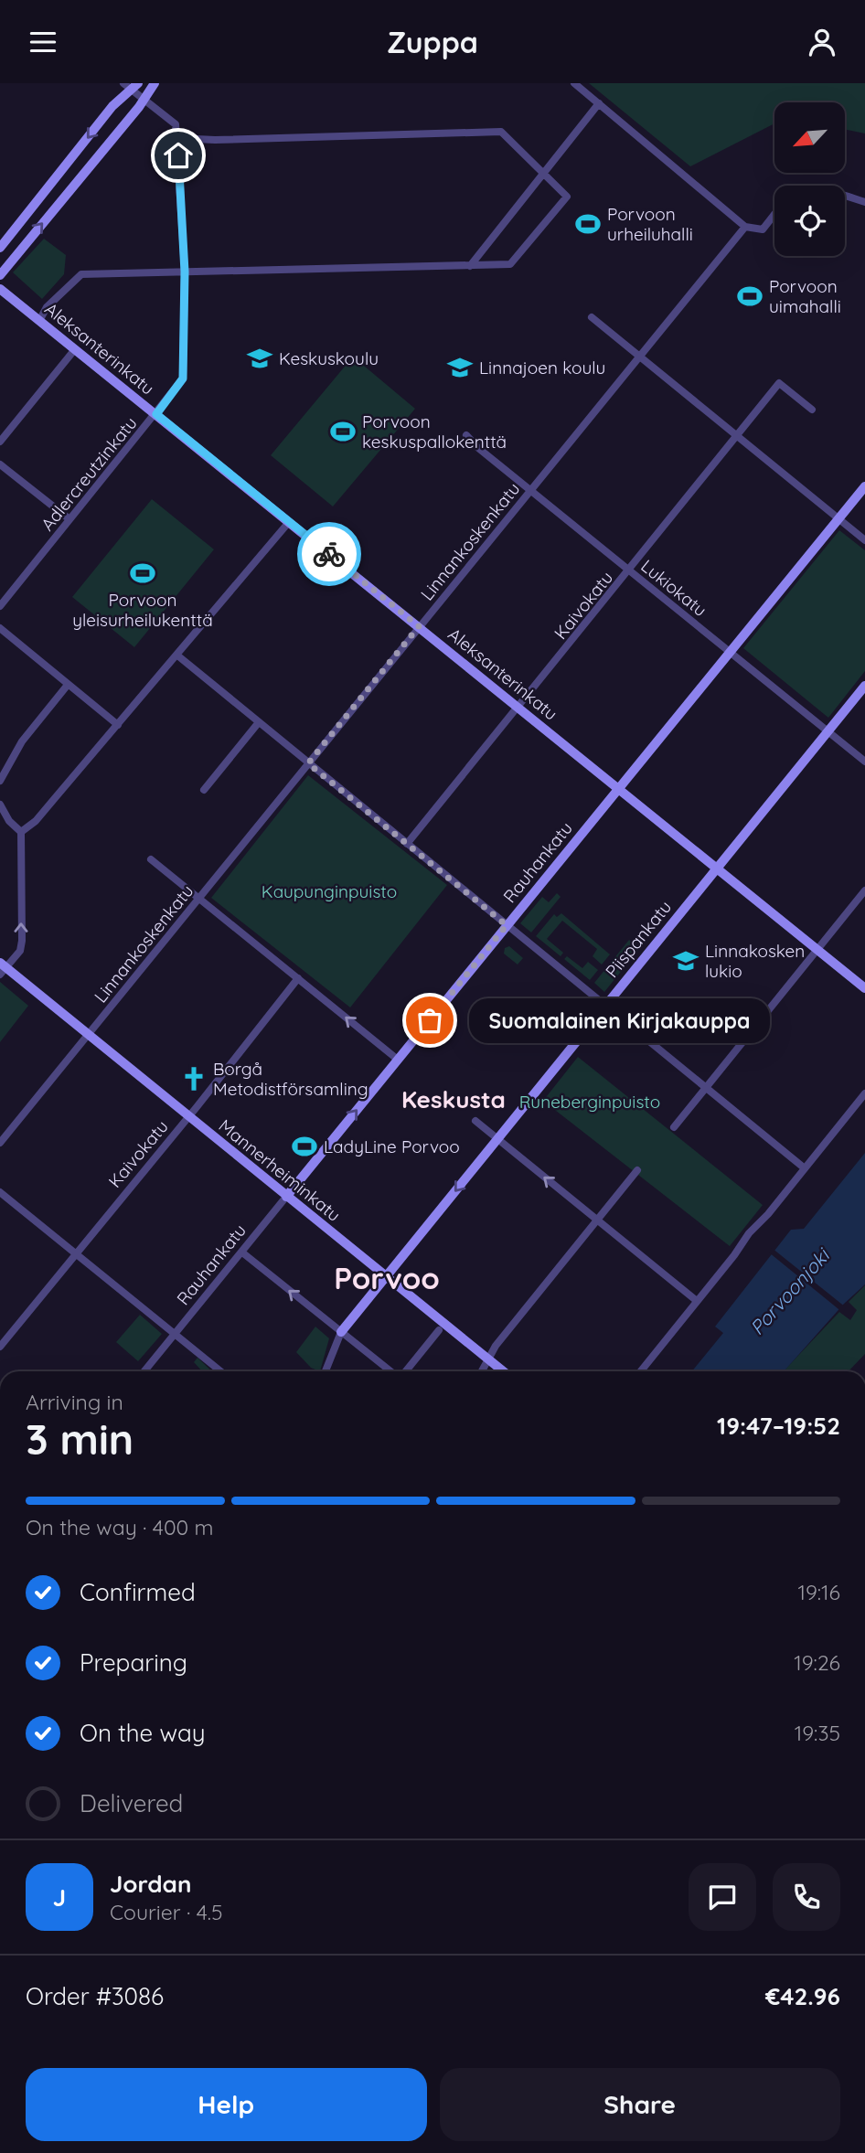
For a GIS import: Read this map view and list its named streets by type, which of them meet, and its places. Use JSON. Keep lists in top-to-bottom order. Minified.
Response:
{"streets":{"main road":["Aleksanterinkatu","Rauhankatu","Piispankatu","Mannerheiminkatu"],"street":["Adlercreutzinkatu","Linnankoskenkatu","Lukiokatu","Kaivokatu"]},"crossings":[["Aleksanterinkatu","Adlercreutzinkatu"],["Aleksanterinkatu","Linnankoskenkatu"],["Aleksanterinkatu","Kaivokatu"],["Aleksanterinkatu","Rauhankatu"],["Aleksanterinkatu","Piispankatu"],["Linnankoskenkatu","Lukiokatu"],["Linnankoskenkatu","Mannerheiminkatu"],["Lukiokatu","Kaivokatu"],["Lukiokatu","Rauhankatu"],["Lukiokatu","Piispankatu"],["Kaivokatu","Mannerheiminkatu"],["Rauhankatu","Mannerheiminkatu"],["Piispankatu","Mannerheiminkatu"]],"districts":["Keskusta","Porvoo"],"water":["Porvoonjoki"],"parks":["Kaupunginpuisto","Runeberginpuisto"],"places":{"sports":["Porvoon urheiluhalli","Porvoon uimahalli","Porvoon keskuspallokenttä","Porvoon yleisurheilukenttä","LadyLine Porvoo"],"school or university":["Keskuskoulu","Linnajoen koulu","Linnakosken lukio"],"other":["Suomalainen Kirjakauppa"],"church":["Borgå Metodistförsamling"]},"north":"bottom left","page":{"header":"Zuppa","bubble":"Suomalainen Kirjakauppa","heading":["3 min","Arriving in","19:47–19:52"],"panel":["Jordan","Courier · 4.5","Order #3086","€42.96"],"bar":"On the way · 400 m","list":[["Confirmed","19:16"],["Preparing","19:26"],["On the way","19:35"],"Delivered"],"round":"J","buttons":["Help","Share"]}}
